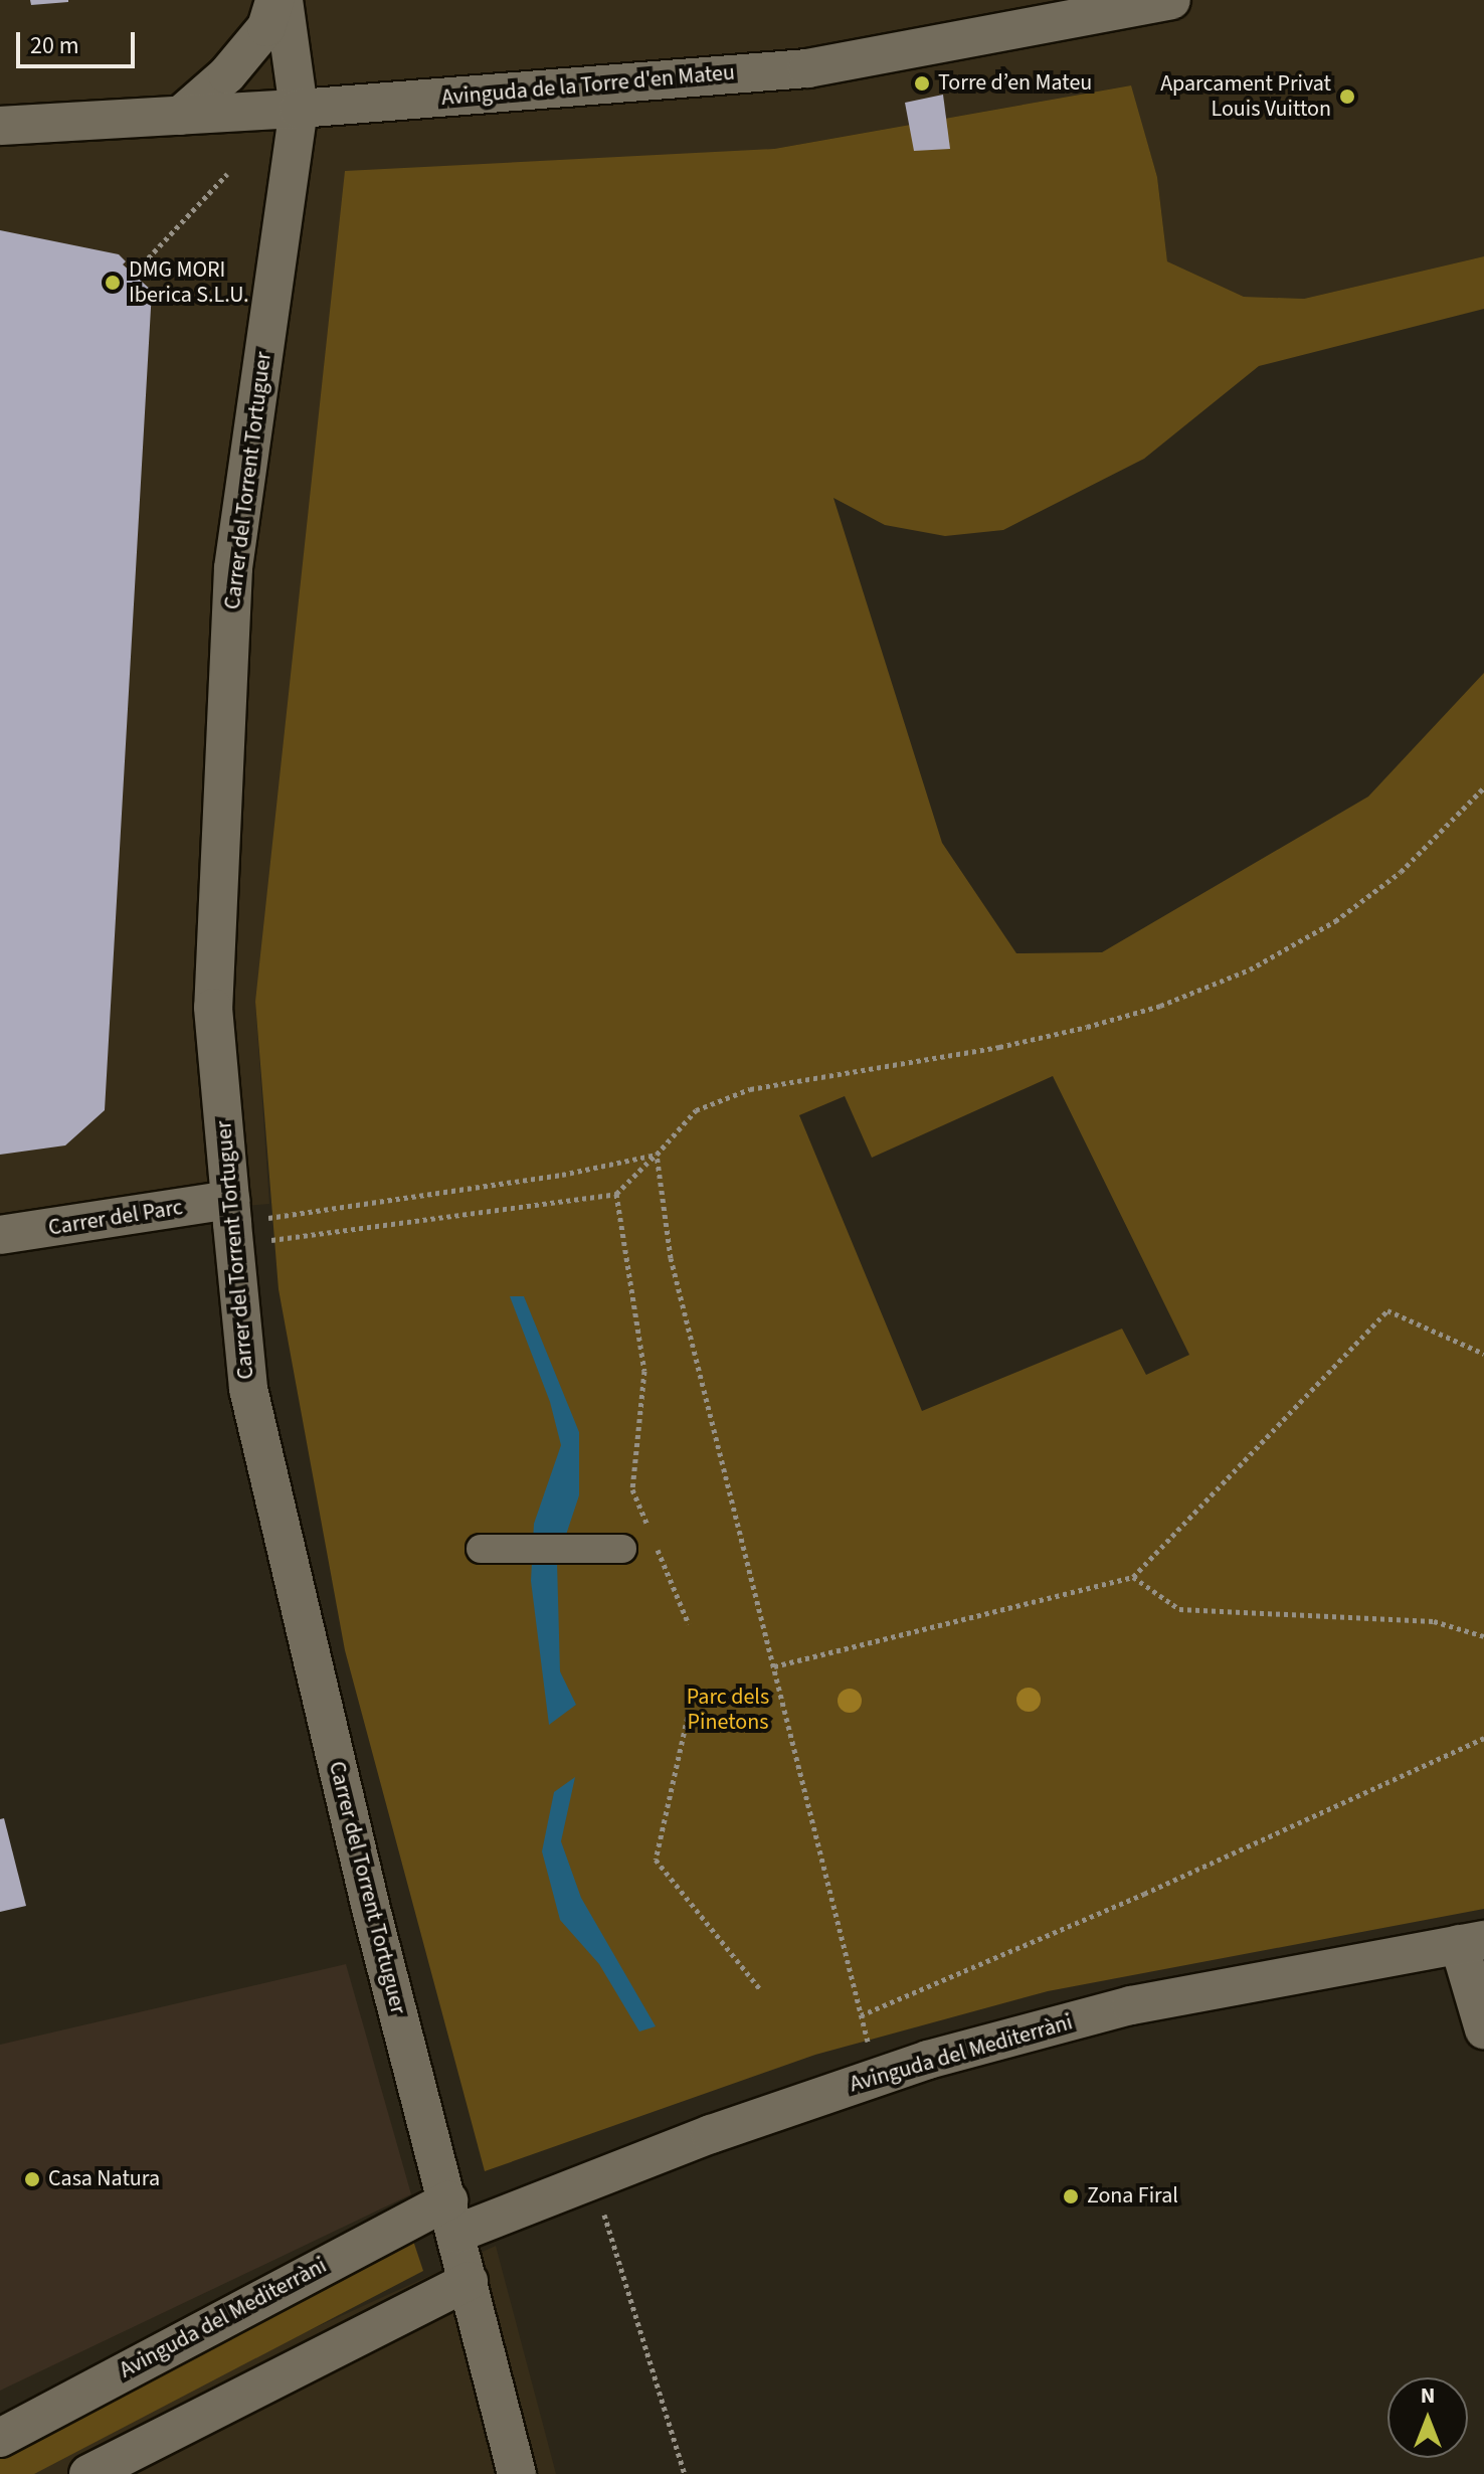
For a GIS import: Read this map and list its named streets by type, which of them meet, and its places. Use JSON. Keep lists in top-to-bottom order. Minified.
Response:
{"streets":{"street":["Avinguda de la Torre d'en Mateu","Carrer del Torrent Tortuguer","Carrer del Parc","Avinguda del Mediterràni"]},"crossings":[["Avinguda de la Torre d'en Mateu","Carrer del Torrent Tortuguer"],["Carrer del Torrent Tortuguer","Carrer del Parc"],["Carrer del Torrent Tortuguer","Avinguda del Mediterràni"]],"parks":["Parc dels Pinetons"],"places":["Torre d’en Mateu","Aparcament Privat Louis Vuitton","DMG MORI Iberica S.L.U.","Casa Natura","Zona Firal"],"scale_bar":"20 m","north":"top"}
